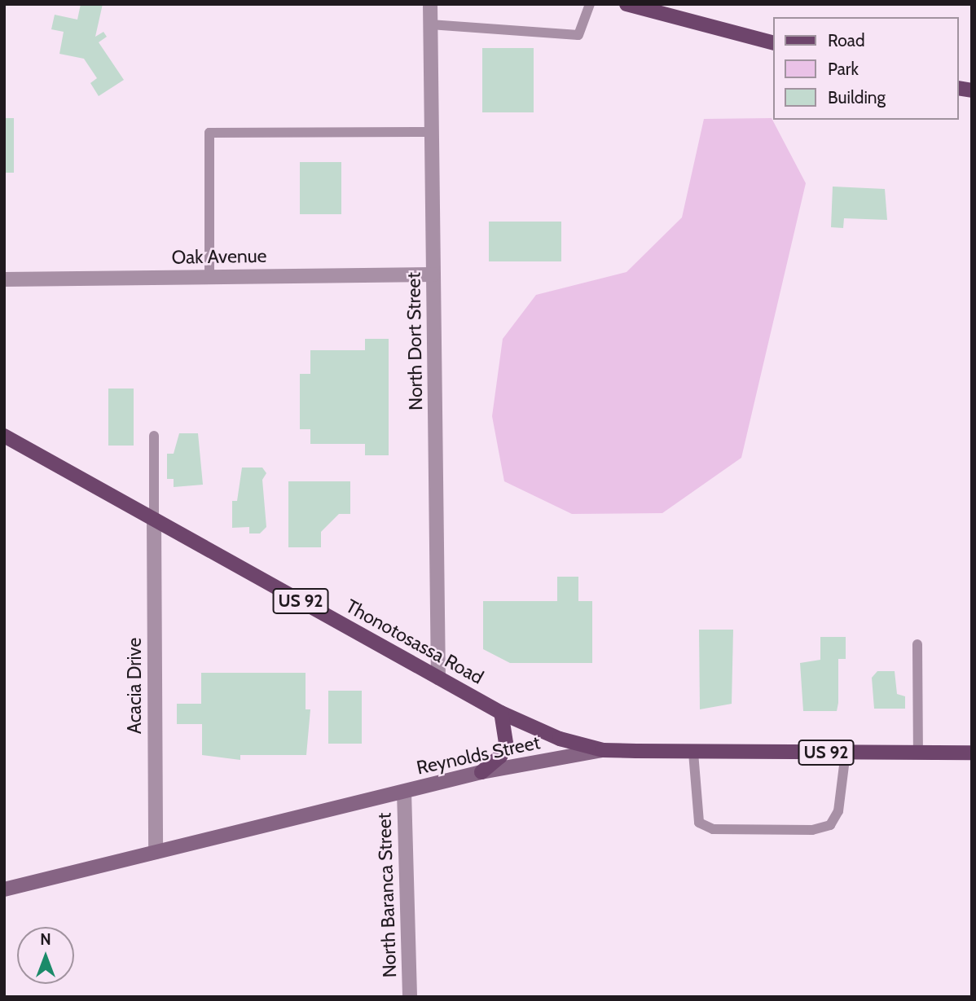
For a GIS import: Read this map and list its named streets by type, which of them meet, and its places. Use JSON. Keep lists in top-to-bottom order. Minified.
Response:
{"streets":{"main road":["US 92","Thonotosassa Road","Reynolds Street"],"street":["Oak Avenue","North Dort Street","Acacia Drive","North Baranca Street"]},"crossings":[["Oak Avenue","North Dort Street"],["North Dort Street","Thonotosassa Road"],["Thonotosassa Road","Acacia Drive"],["Thonotosassa Road","Reynolds Street"],["Acacia Drive","Reynolds Street"],["Reynolds Street","North Baranca Street"]],"legend":["Road","Park","Building"],"north":"top"}
